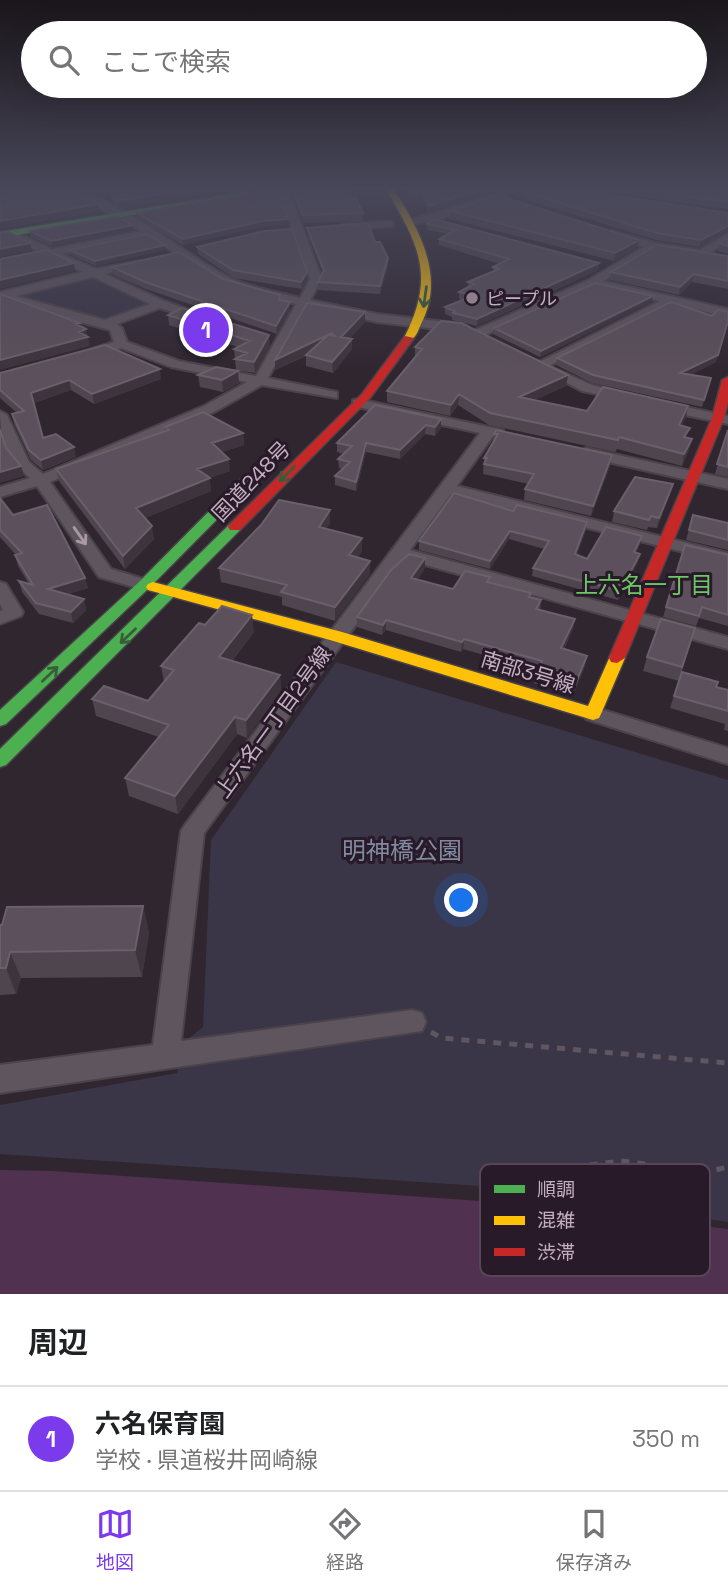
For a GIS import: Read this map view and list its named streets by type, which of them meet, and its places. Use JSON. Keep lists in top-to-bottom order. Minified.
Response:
{"streets":{"main road":["国道248号","南部3号線"],"street":["上六名一丁目2号線"]},"crossings":[["国道248号","南部3号線"],["南部3号線","上六名一丁目2号線"]],"districts":["上六名一丁目"],"parks":["明神橋公園"],"places":["ピープル"],"legend":["順調","混雑","渋滞"],"page":{"search":"ここで検索","pins":"1","heading":"周辺","list":[{"mark":"1","name":"六名保育園","note":"学校 · 県道桜井岡崎線","value":"350 m"}],"nav":["地図","経路","保存済み"]}}
